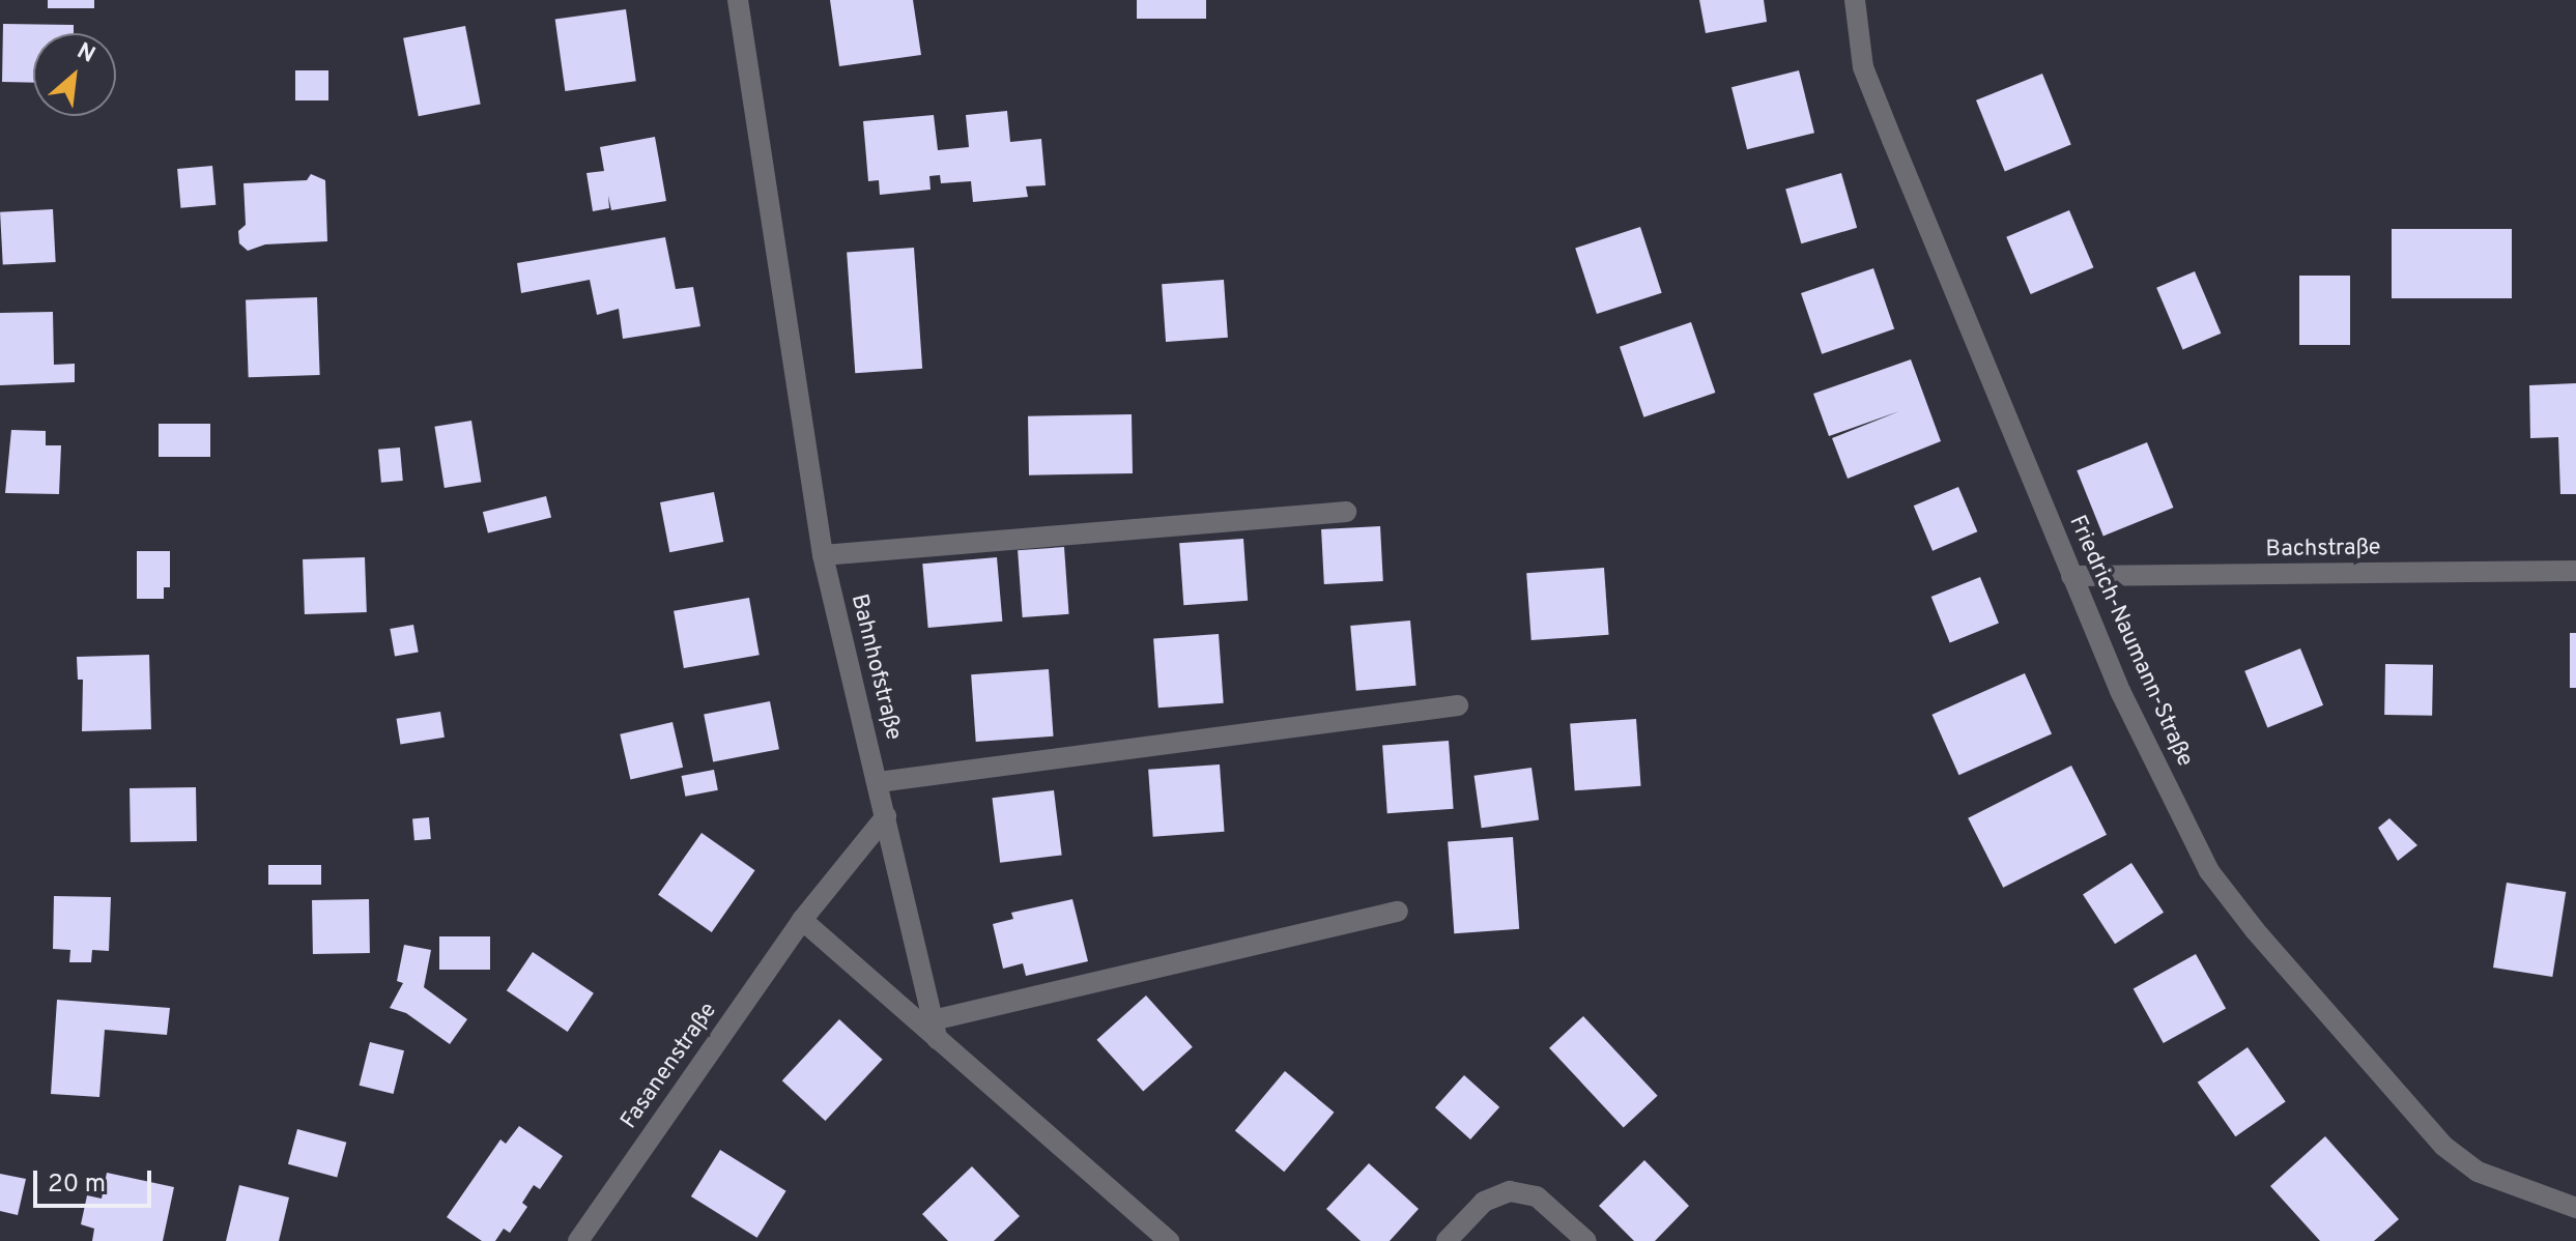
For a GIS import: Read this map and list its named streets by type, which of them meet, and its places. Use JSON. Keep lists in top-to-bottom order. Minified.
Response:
{"streets":{"street":["Bachstraße","Friedrich-Naumann-Straße","Bahnhofstraße","Fasanenstraße"]},"crossings":[["Bachstraße","Friedrich-Naumann-Straße"],["Bahnhofstraße","Fasanenstraße"]],"scale_bar":"20 m","north":"top right"}
